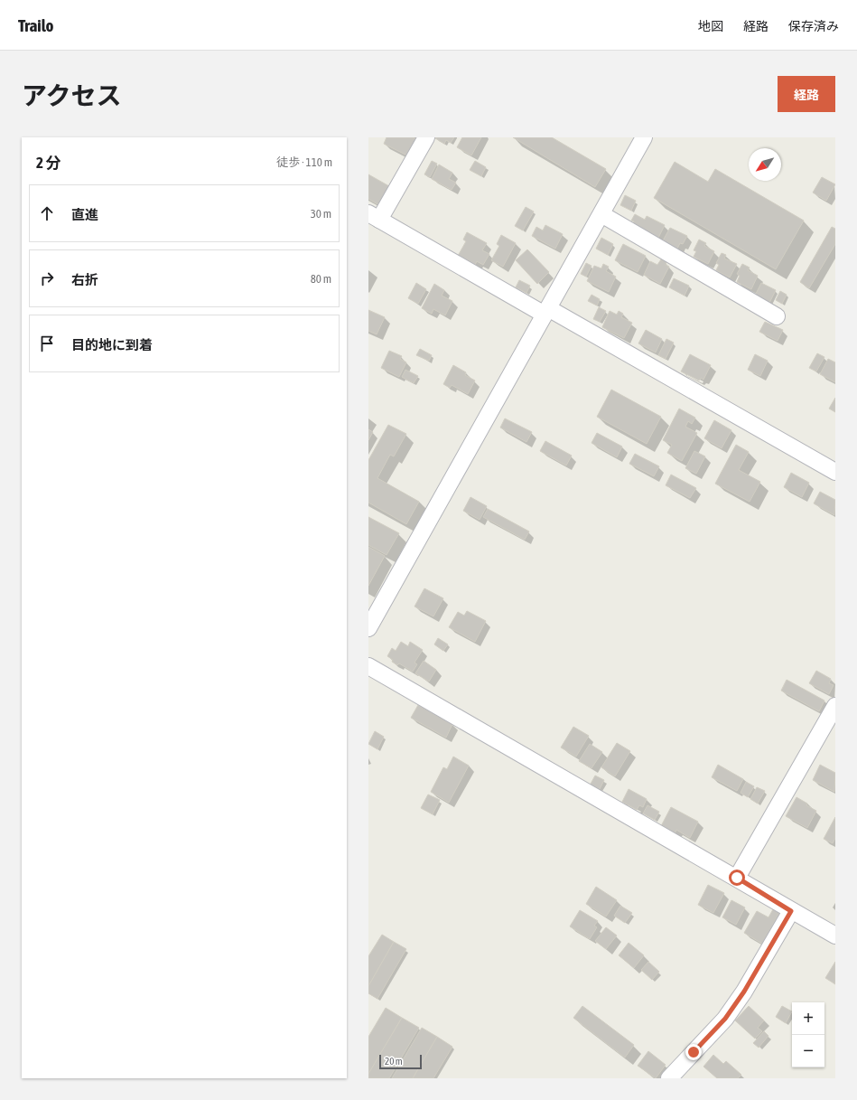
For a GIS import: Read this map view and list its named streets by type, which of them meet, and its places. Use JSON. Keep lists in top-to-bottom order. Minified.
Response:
{"scale_bar":"20 m","north":"bottom left","page":{"header":"Trailo","nav":["地図","経路","保存済み"],"title":"アクセス","buttons":"経路","heading":["2 分","徒歩 · 110 m"],"list":[["直進","30 m"],["右折","80 m"],"目的地に到着"],"map_buttons":["+","−"],"scale":"20 m"}}
